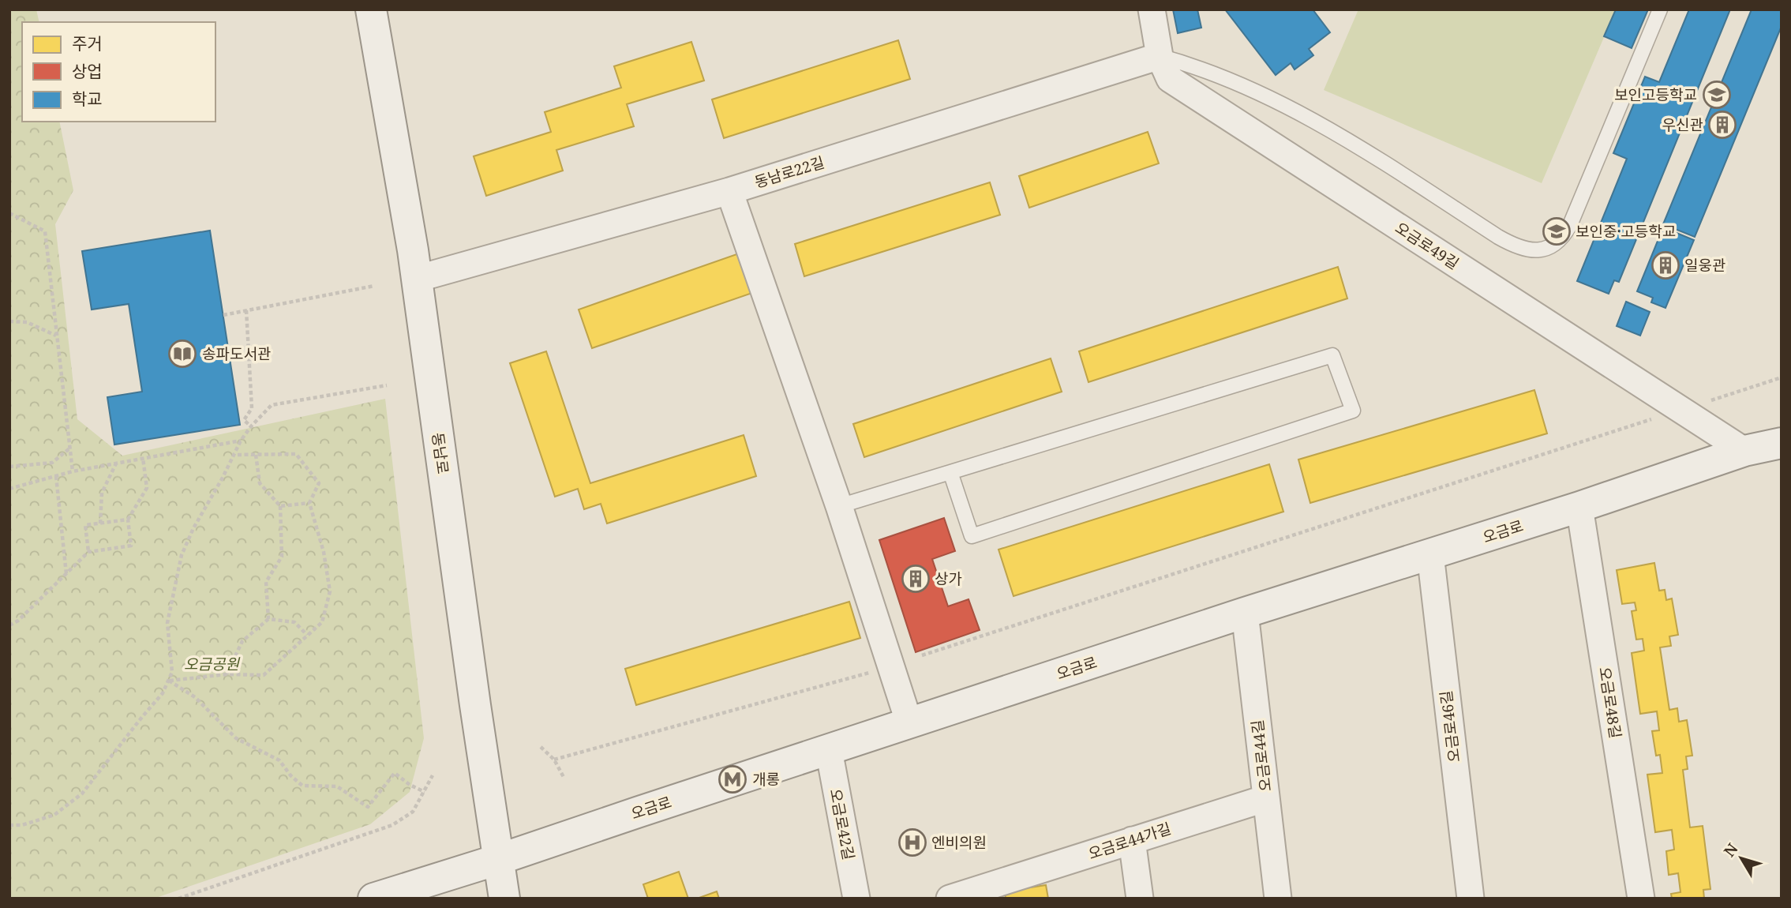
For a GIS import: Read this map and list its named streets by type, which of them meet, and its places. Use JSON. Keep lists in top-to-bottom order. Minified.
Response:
{"streets":{"main road":["동남로","오금로"],"street":["동남로22길","오금로49길","오금로48길","오금로46길","오금로44길","오금로42길","오금로44가길"]},"crossings":[["동남로22길","오금로49길"],["동남로22길","동남로"],["오금로49길","오금로"],["동남로","오금로"],["오금로","오금로48길"],["오금로","오금로46길"],["오금로","오금로44길"],["오금로","오금로42길"],["오금로44길","오금로44가길"]],"parks":["오금공원"],"places":{"school or university":["보인고등학교","보인중·고등학교"],"building":["우신관","일웅관","상가"],"library":["송파도서관"],"metro station":["개롱"],"hospital":["엔비의원"]},"legend":["주거","상업","학교"],"north":"top left"}
